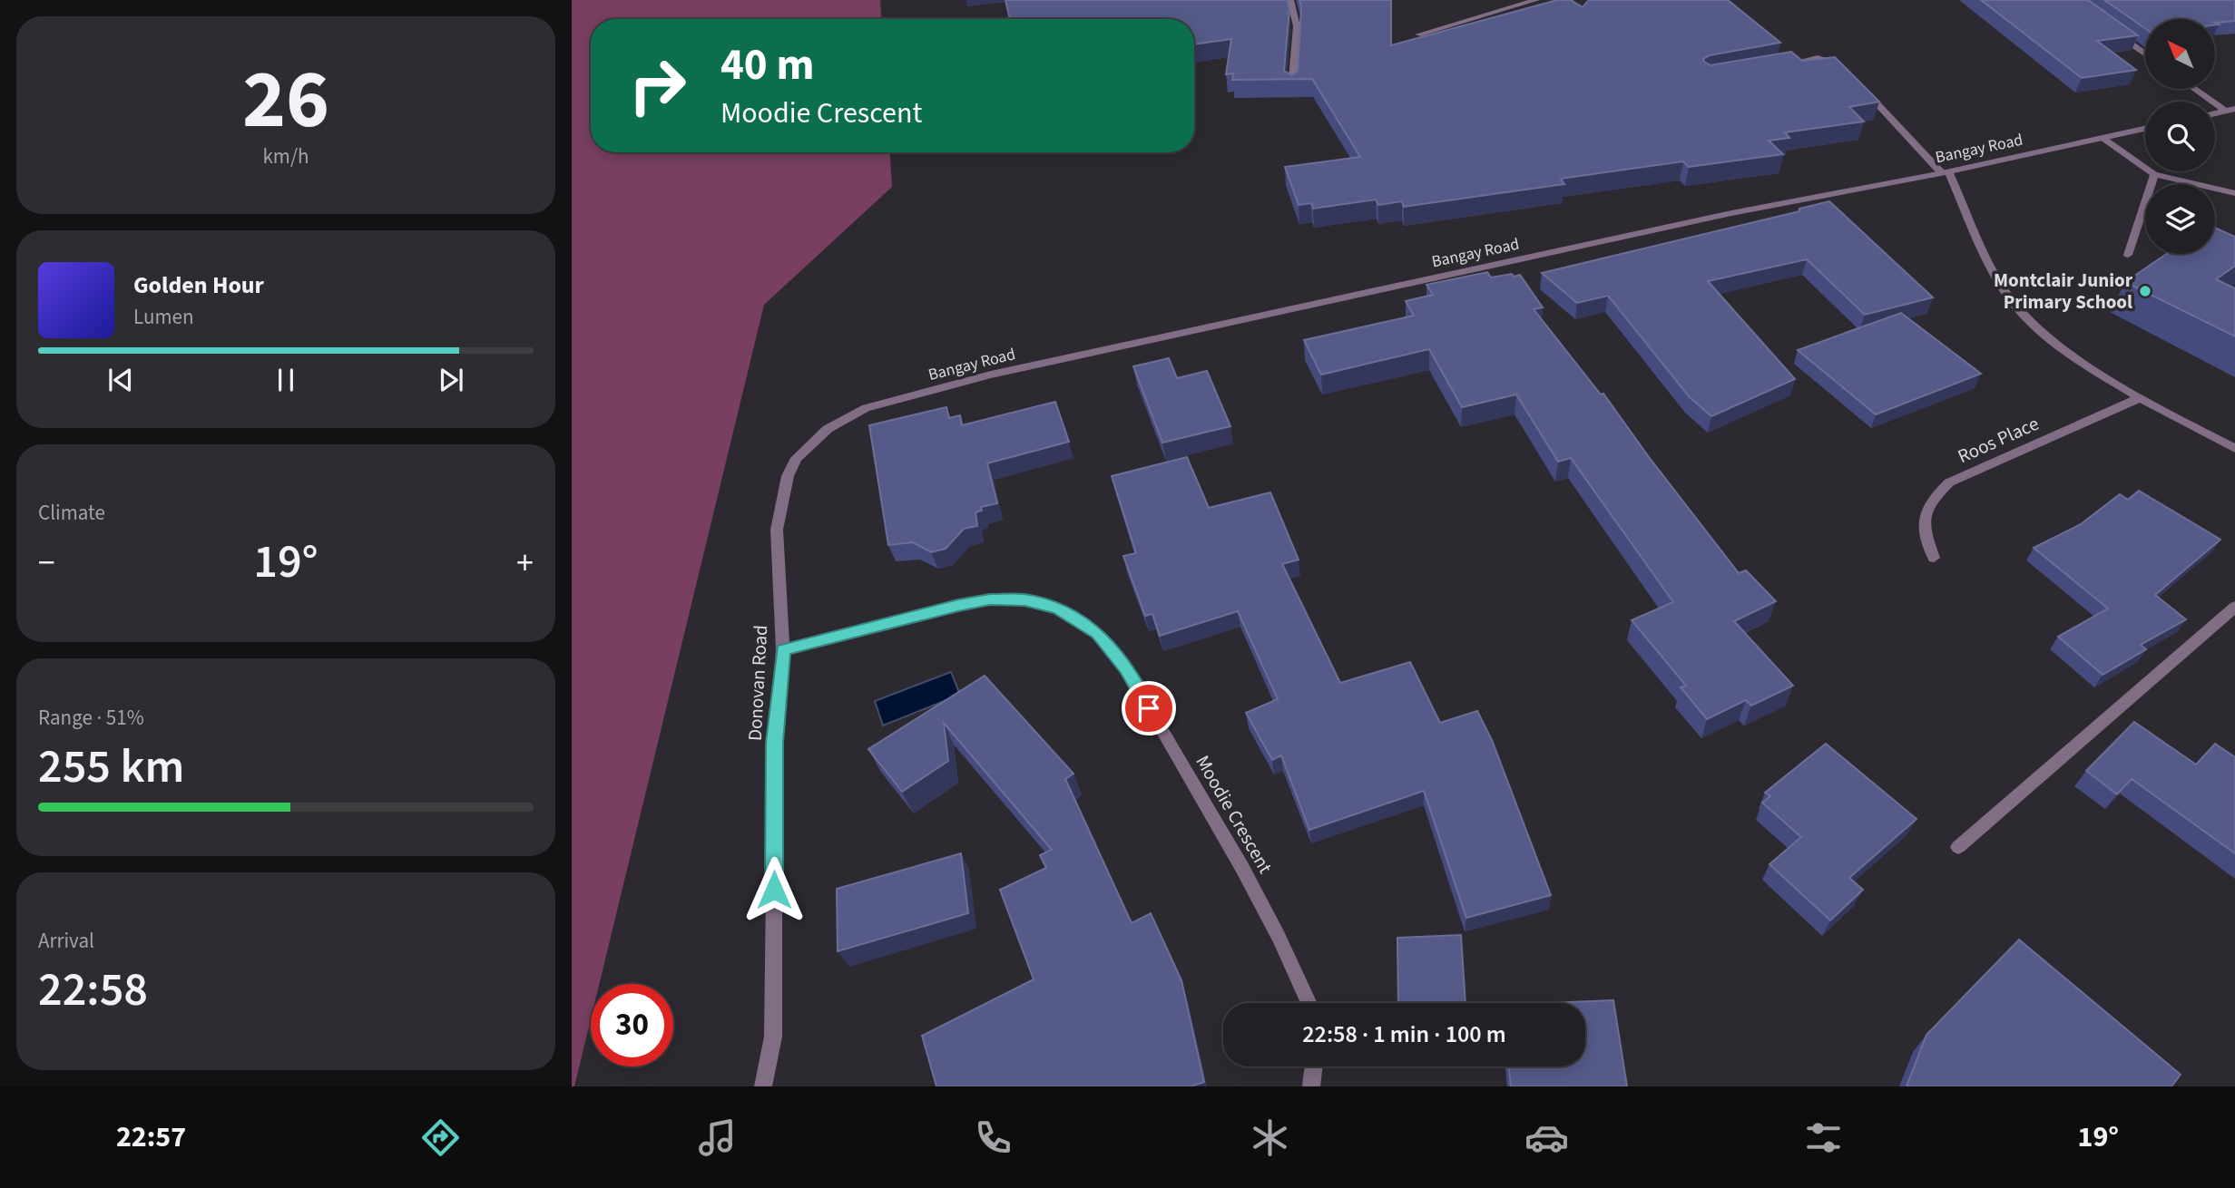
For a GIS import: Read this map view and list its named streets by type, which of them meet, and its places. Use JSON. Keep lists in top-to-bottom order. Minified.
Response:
{"streets":{"street":["Bangay Road","Roos Place","Donovan Road","Moodie Crescent"]},"crossings":[["Bangay Road","Donovan Road"],["Donovan Road","Moodie Crescent"]],"places":["Montclair Junior Primary School"],"north":"top left","page":{"tile":[["26","km/h"],"Climate",["Range · 51%","255 km"],["Arrival","22:58"]],"turn":["40 m","Moodie Crescent"],"song":["Golden Hour","Lumen"],"heat":["−","19°","+"],"limit":"30","trip":"22:58 · 1 min · 100 m","tabs":["22:57","19°"]}}
